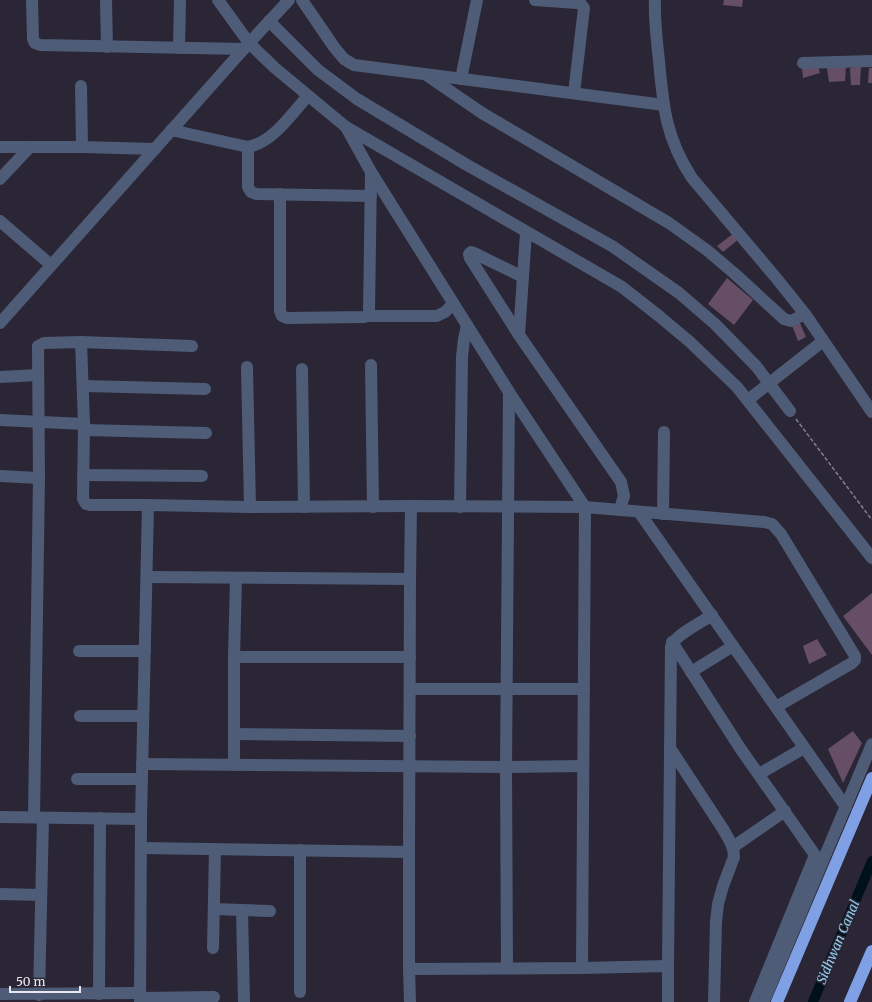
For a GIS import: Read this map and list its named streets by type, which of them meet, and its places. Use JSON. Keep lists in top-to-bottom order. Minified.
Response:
{"water":["Sidhwan Canal"],"scale_bar":"50 m"}
